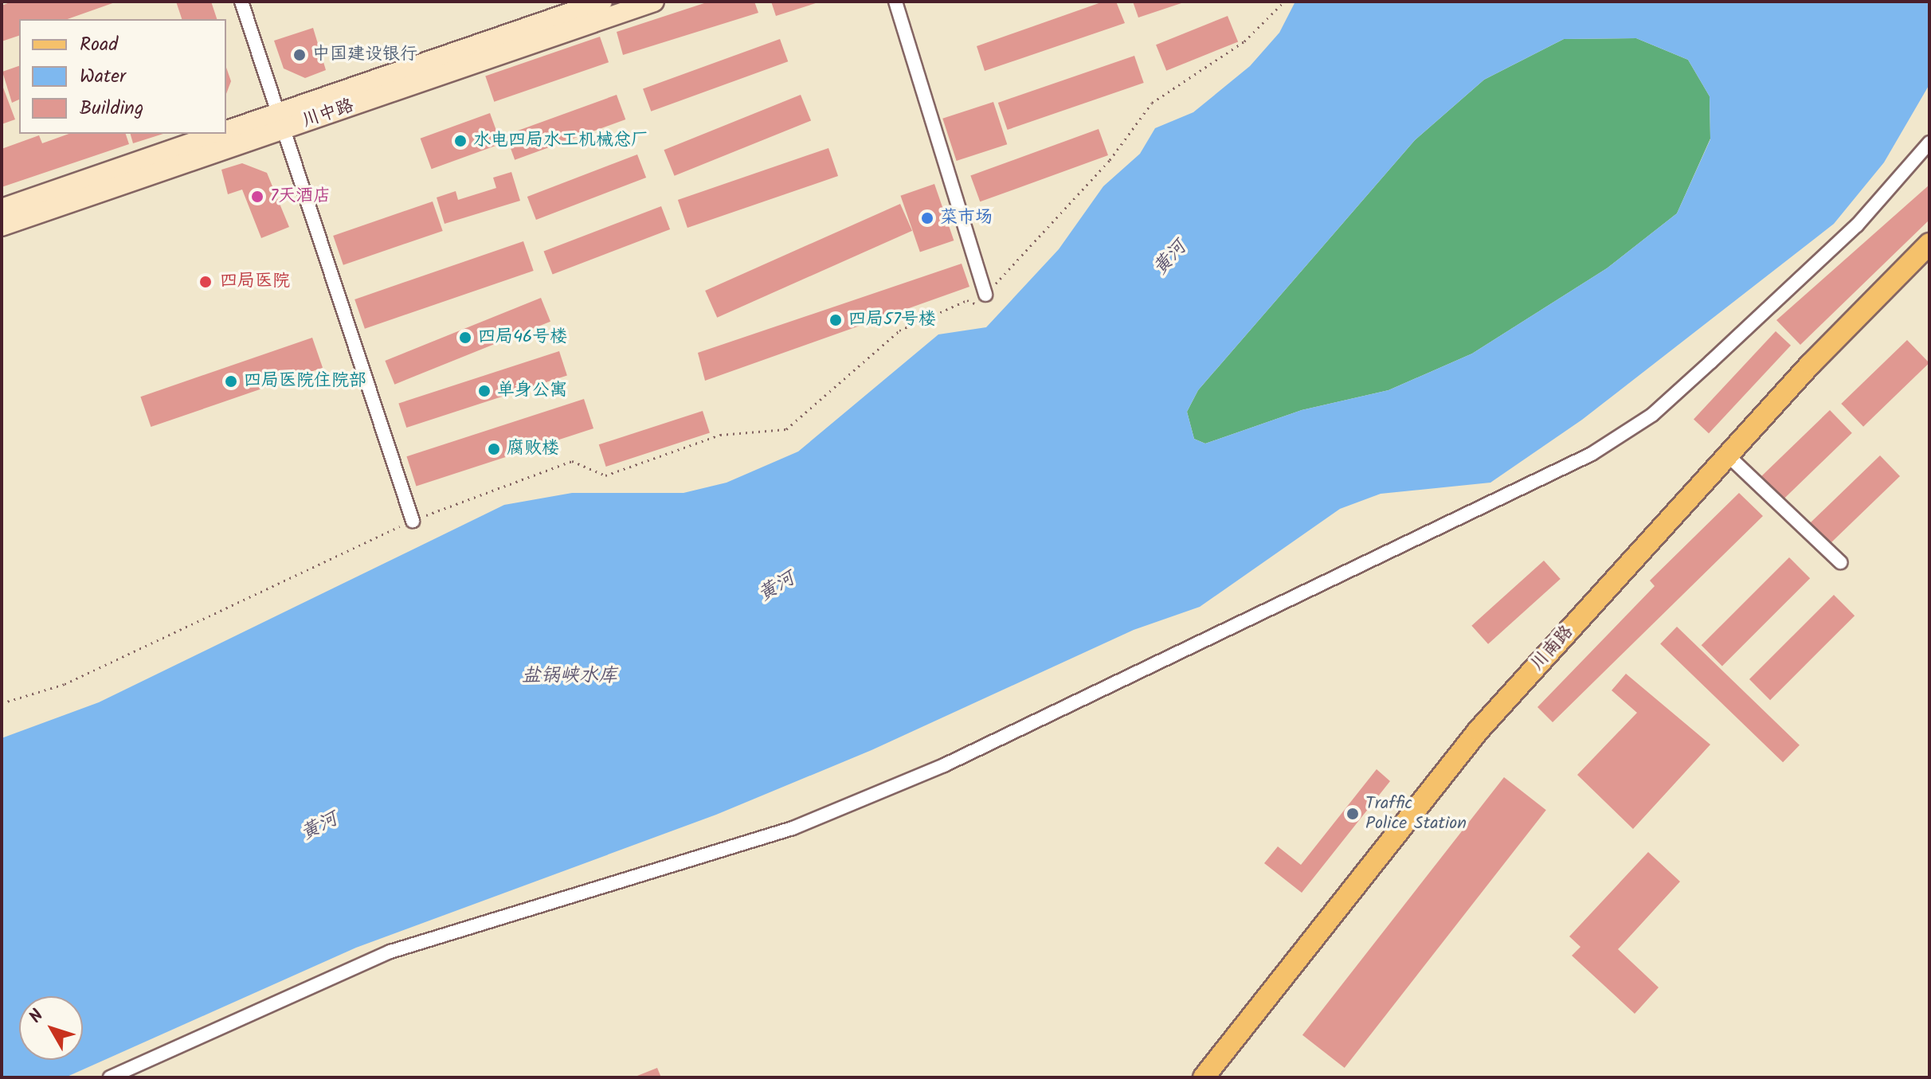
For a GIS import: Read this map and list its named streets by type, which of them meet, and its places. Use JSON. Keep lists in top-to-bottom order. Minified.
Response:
{"streets":{"main road":["川南路"],"street":["川中路"]},"water":["黄河","盐锅峡水库"],"places":["中国建设银行","水电四局水工机械总厂","7天酒店","菜市场","四局医院","四局57号楼","四局46号楼","四局医院住院部","单身公寓","腐败楼","Traffic Police Station"],"legend":["Road","Water","Building"],"north":"top left"}
